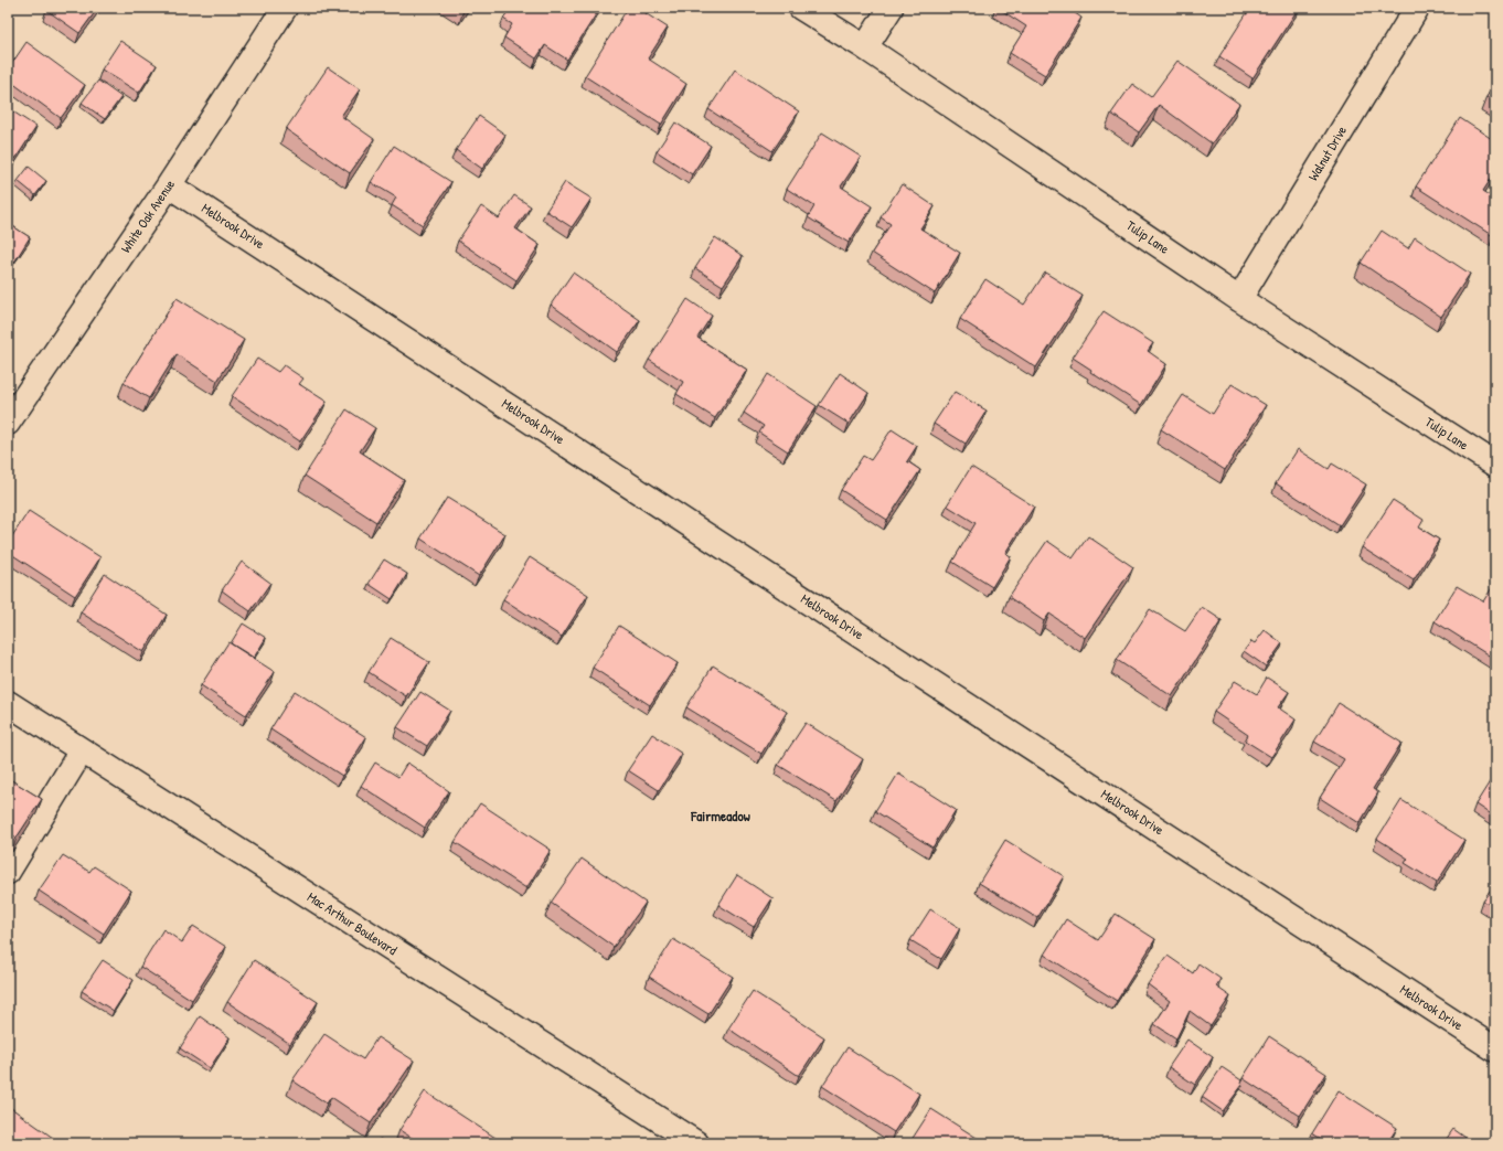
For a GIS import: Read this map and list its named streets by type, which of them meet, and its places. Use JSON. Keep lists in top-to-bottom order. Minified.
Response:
{"streets":{"street":["Walnut Drive","White Oak Avenue","Melbrook Drive","Tulip Lane","Mac Arthur Boulevard"]},"crossings":[["Walnut Drive","Tulip Lane"],["White Oak Avenue","Melbrook Drive"]],"districts":["Fairmeadow"]}
